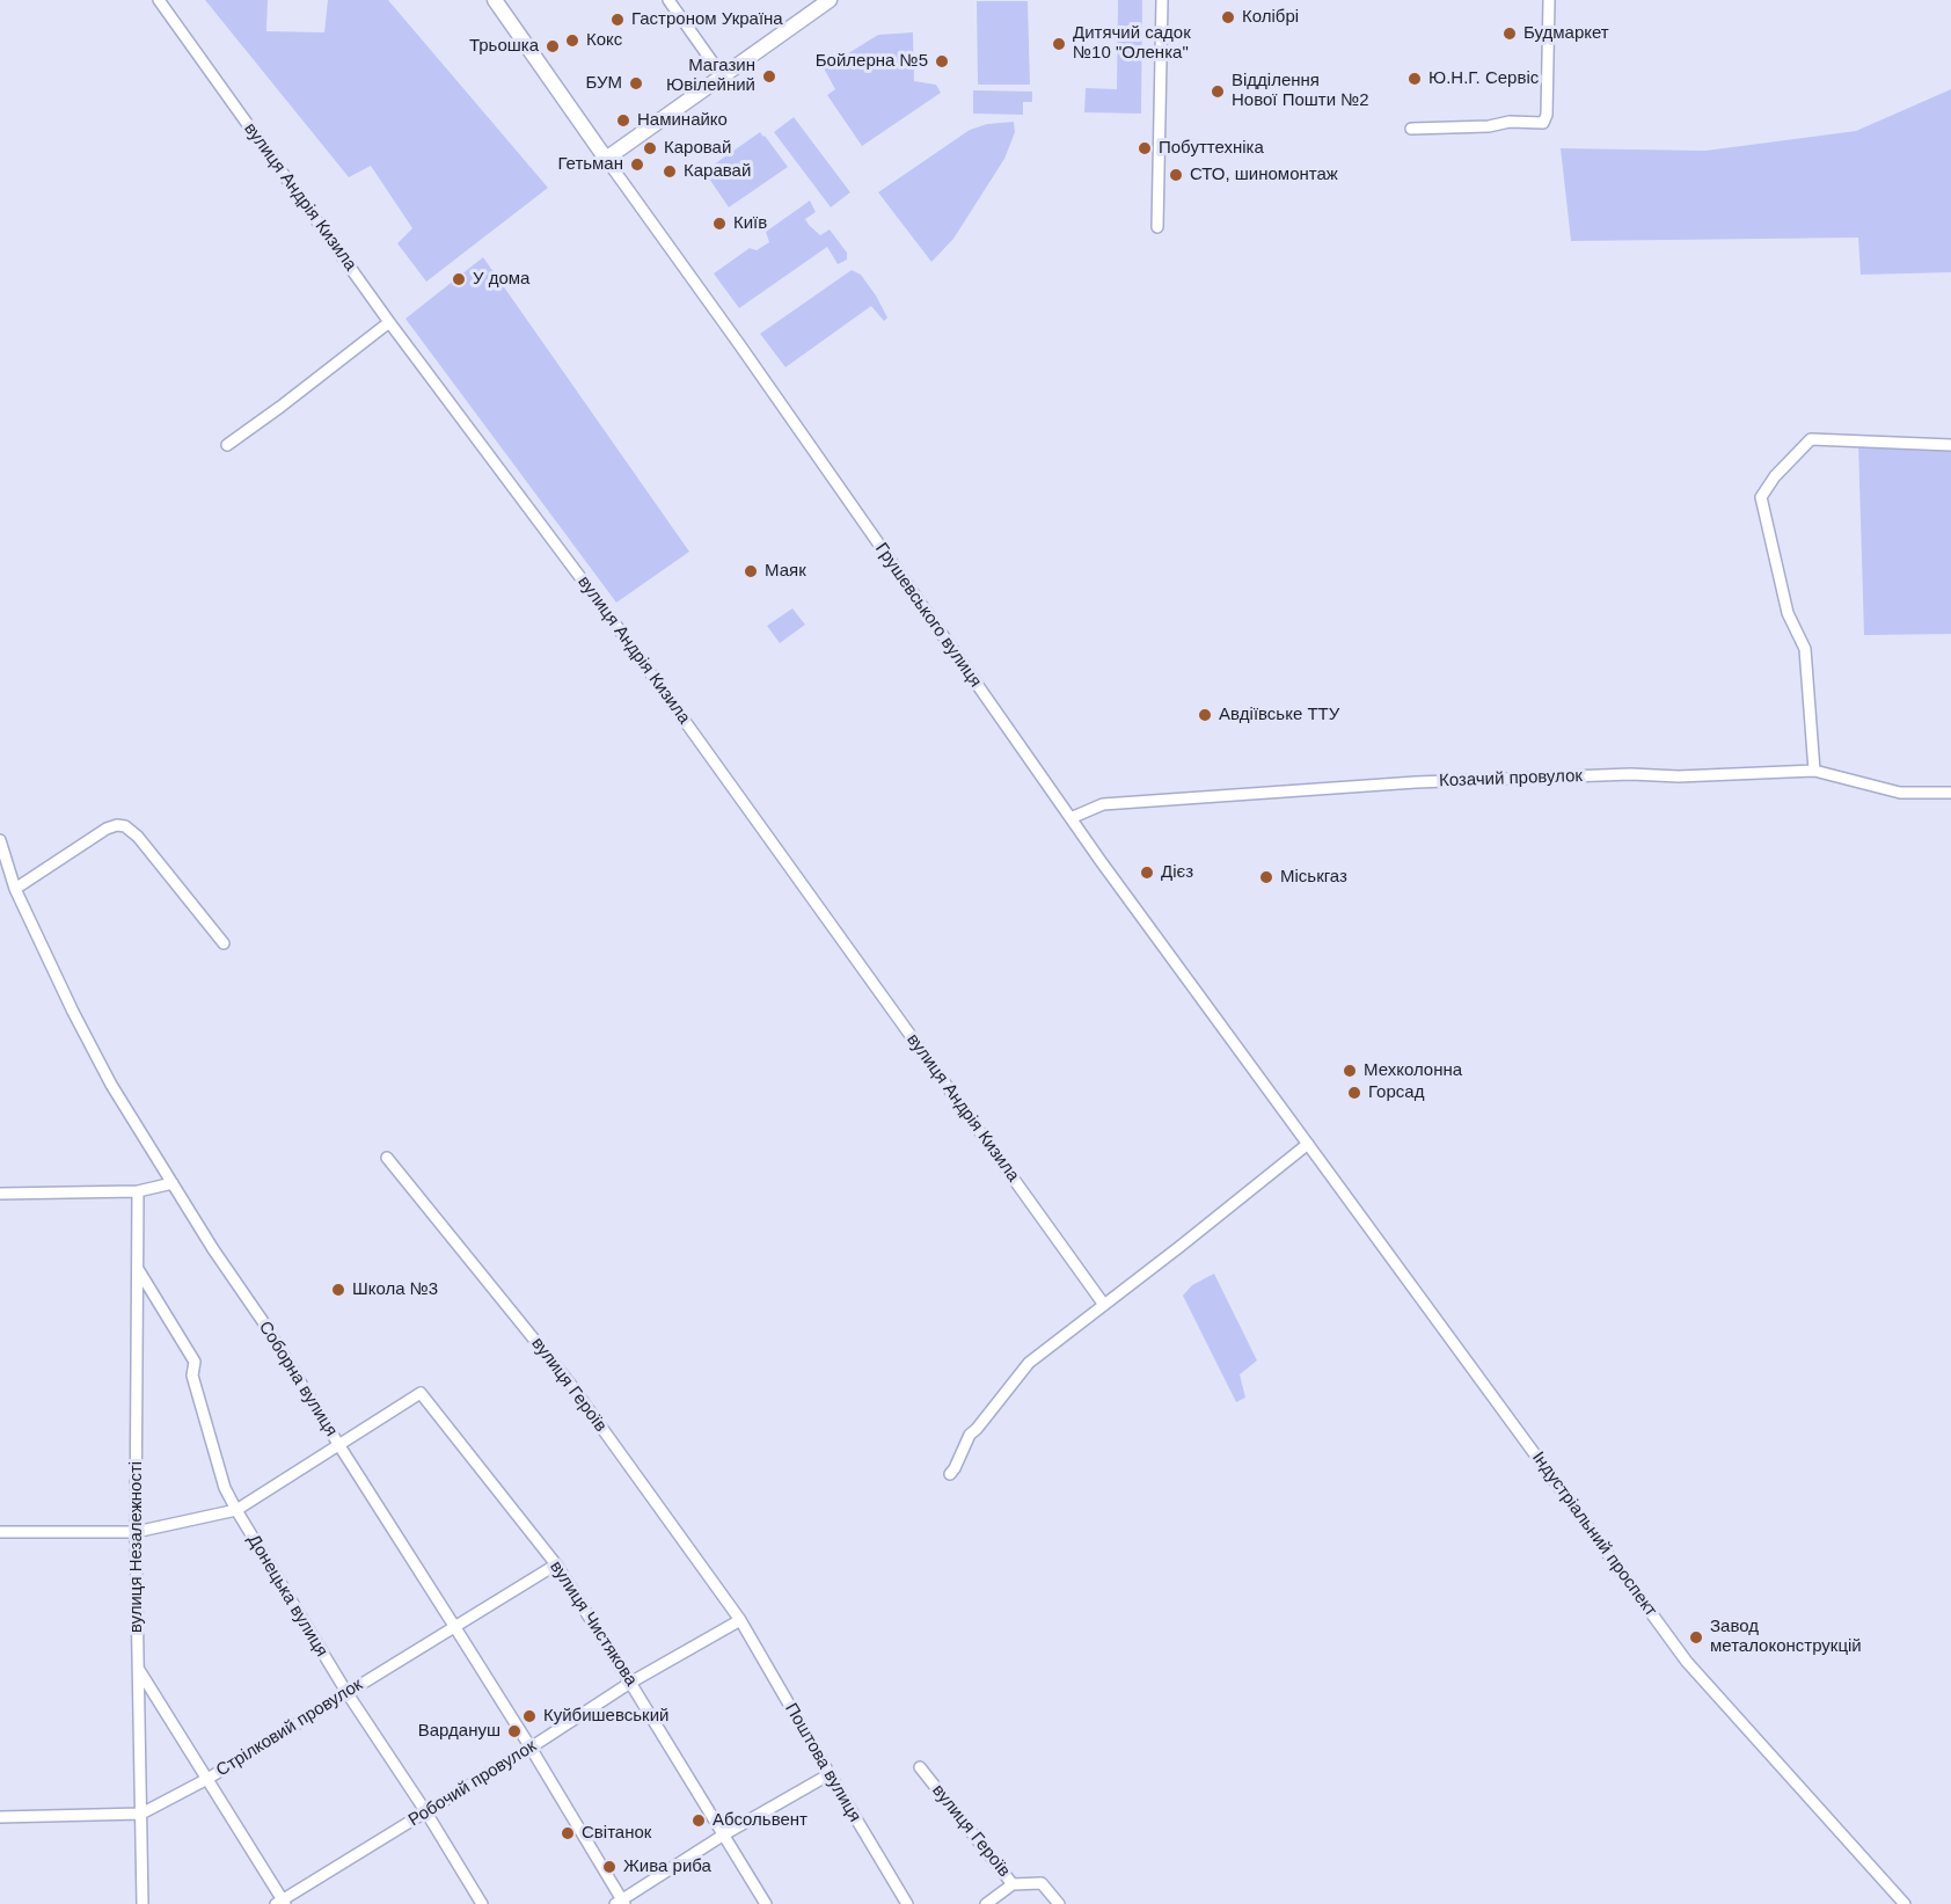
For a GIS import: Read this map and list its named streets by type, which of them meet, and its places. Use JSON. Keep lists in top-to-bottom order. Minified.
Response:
{"streets":{"main road":["Грушевського вулиця"],"street":["вулиця Андрія Кизила","Козачий провулок","Соборна вулиця","вулиця Героїв","Індустріальний проспект","вулиця Незалежності","Донецька вулиця","вулиця Чистякова","Стрілковий провулок","Поштова вулиця","Робочий провулок"]},"crossings":[["Грушевського вулиця","Козачий провулок"],["Грушевського вулиця","Індустріальний проспект"],["Соборна вулиця","вулиця Чистякова"],["Соборна вулиця","Стрілковий провулок"],["Соборна вулиця","Робочий провулок"],["вулиця Героїв","Поштова вулиця"],["вулиця Героїв","Робочий провулок"],["вулиця Незалежності","Донецька вулиця"],["вулиця Незалежності","Стрілковий провулок"],["Донецька вулиця","Стрілковий провулок"],["Донецька вулиця","Робочий провулок"],["вулиця Чистякова","Стрілковий провулок"],["вулиця Чистякова","Робочий провулок"],["Поштова вулиця","Робочий провулок"]],"places":["Колібрі","Гастроном Україна","Будмаркет","Кокс","Дитячий садок №10 \"Оленка\"","Трьошка","Бойлерна №5","Магазин Ювілейний","Ю.Н.Г. Сервіс","БУМ","Відділення Нової Пошти №2","Наминайко","Каровай","Побуттехніка","Гетьман","Каравай","СТО, шиномонтаж","Київ","У дома","Маяк","Авдіївське ТТУ","Дієз","Міськгаз","Мехколонна","Горсад","Школа №3","Завод металоконструкцій","Куйбишевський","Вардануш","Абсольвент","Світанок","Жива риба"]}
